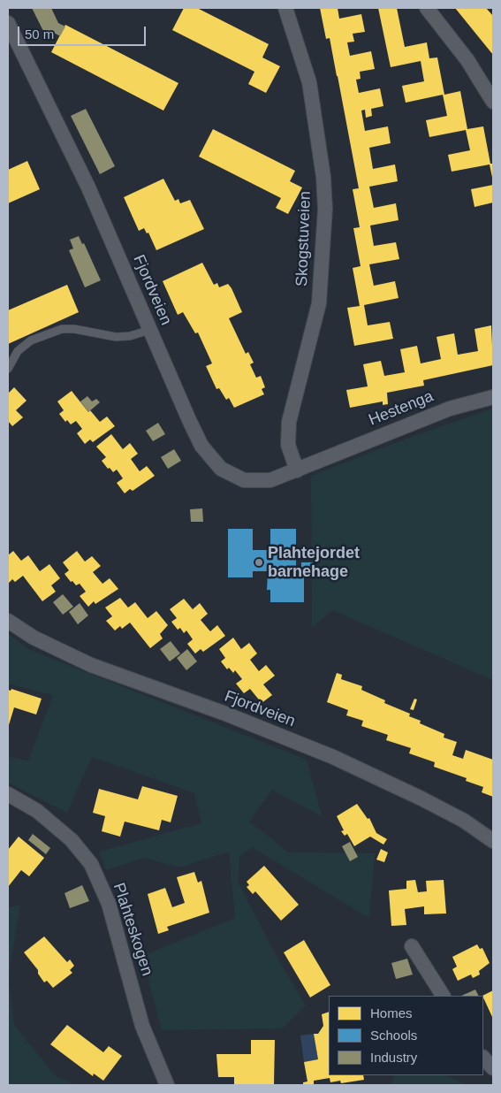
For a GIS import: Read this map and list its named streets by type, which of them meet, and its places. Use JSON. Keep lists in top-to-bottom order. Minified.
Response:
{"streets":{"street":["Skogstuveien","Fjordveien","Hestenga","Plahteskogen"]},"crossings":[["Skogstuveien","Fjordveien"],["Fjordveien","Hestenga"]],"places":["Plahtejordet barnehage"],"legend":["Homes","Schools","Industry"],"scale_bar":"50 m"}
